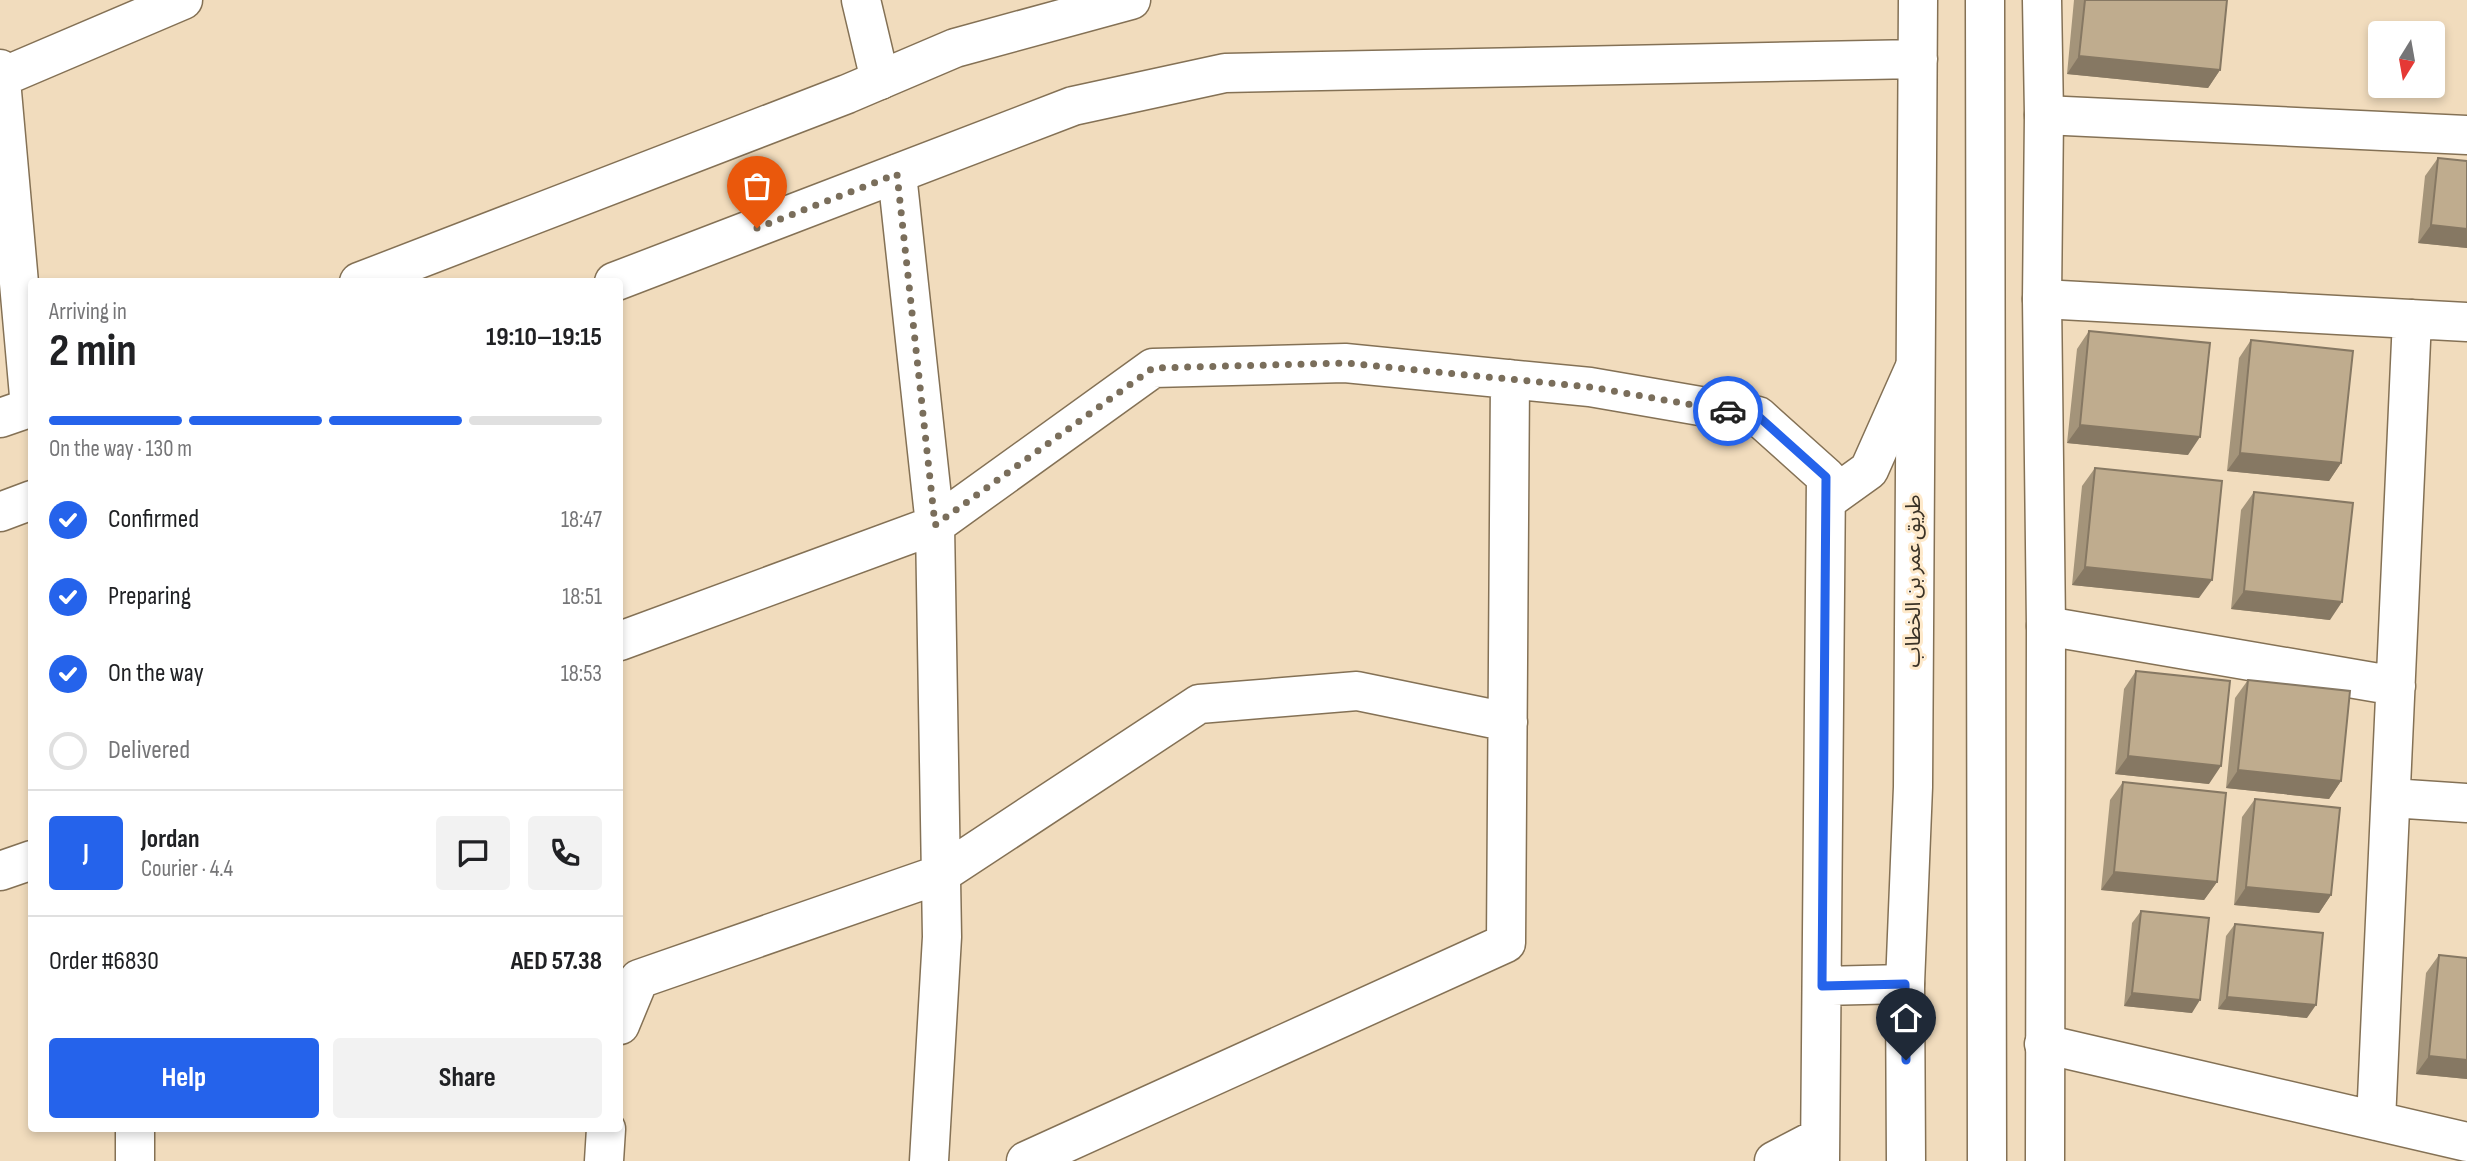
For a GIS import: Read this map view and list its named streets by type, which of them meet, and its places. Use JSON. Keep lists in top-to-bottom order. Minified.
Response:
{"streets":{"street":["طريق عمر بن الخطاب"]},"north":"bottom","page":{"heading":["2 min","Arriving in","19:10–19:15"],"panel":["Jordan","Courier · 4.4","Order #6830","AED 57.38"],"bar":"On the way · 130 m","list":[["Confirmed","18:47"],["Preparing","18:51"],["On the way","18:53"],"Delivered"],"round":"J","buttons":["Help","Share"]}}
